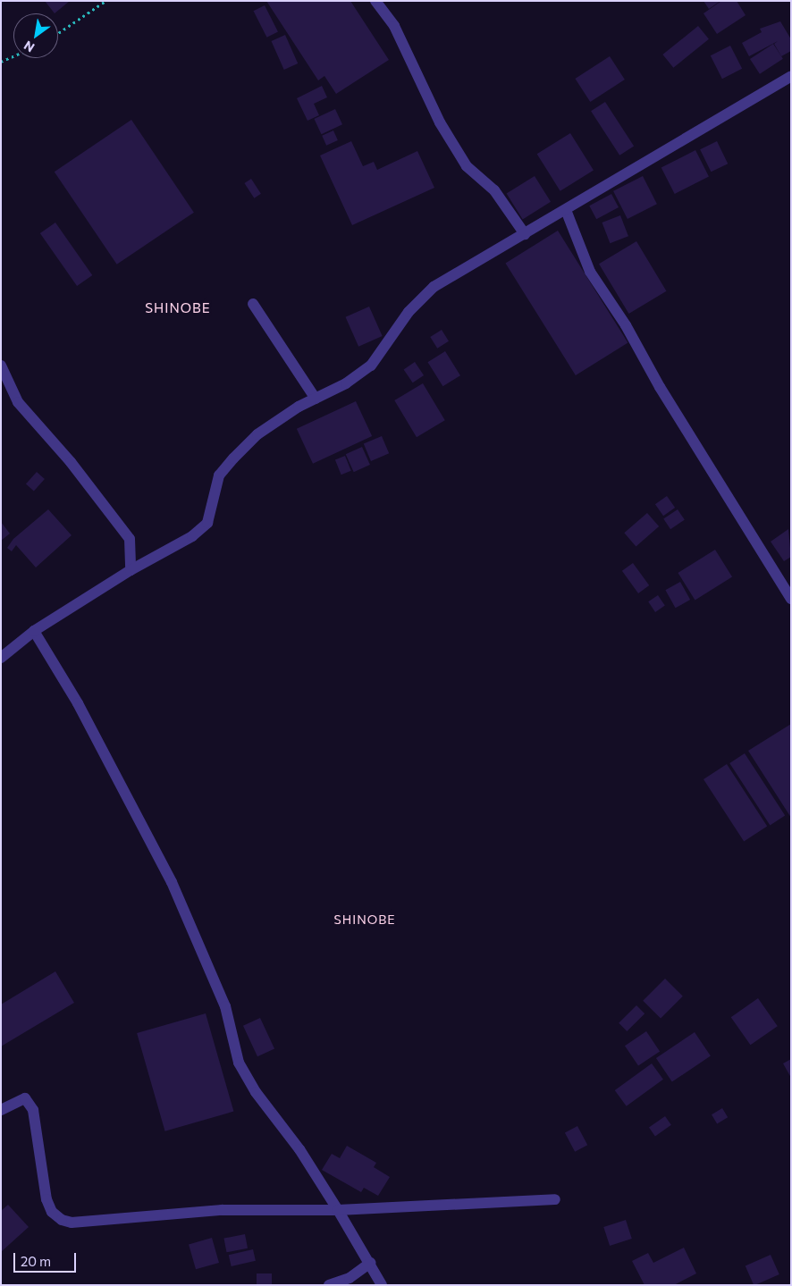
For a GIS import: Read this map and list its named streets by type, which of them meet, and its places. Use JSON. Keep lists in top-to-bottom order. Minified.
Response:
{"districts":["SHINOBE","SHINOBE"],"scale_bar":"20 m","north":"bottom left"}
